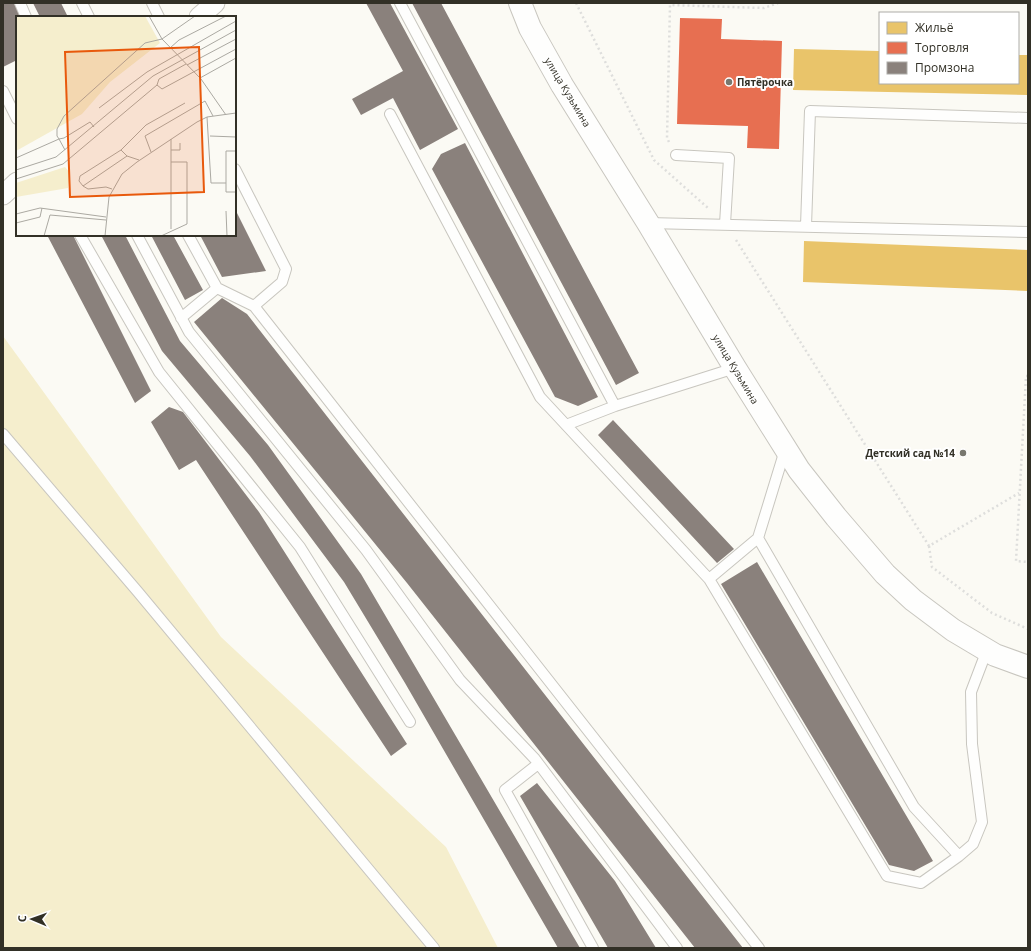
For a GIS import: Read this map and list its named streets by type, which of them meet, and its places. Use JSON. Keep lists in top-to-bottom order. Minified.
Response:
{"streets":{"main road":["улица Кузьмина"]},"places":["Пятёрочка","Детский сад №14"],"legend":["Жильё","Торговля","Промзона"],"north":"left"}
